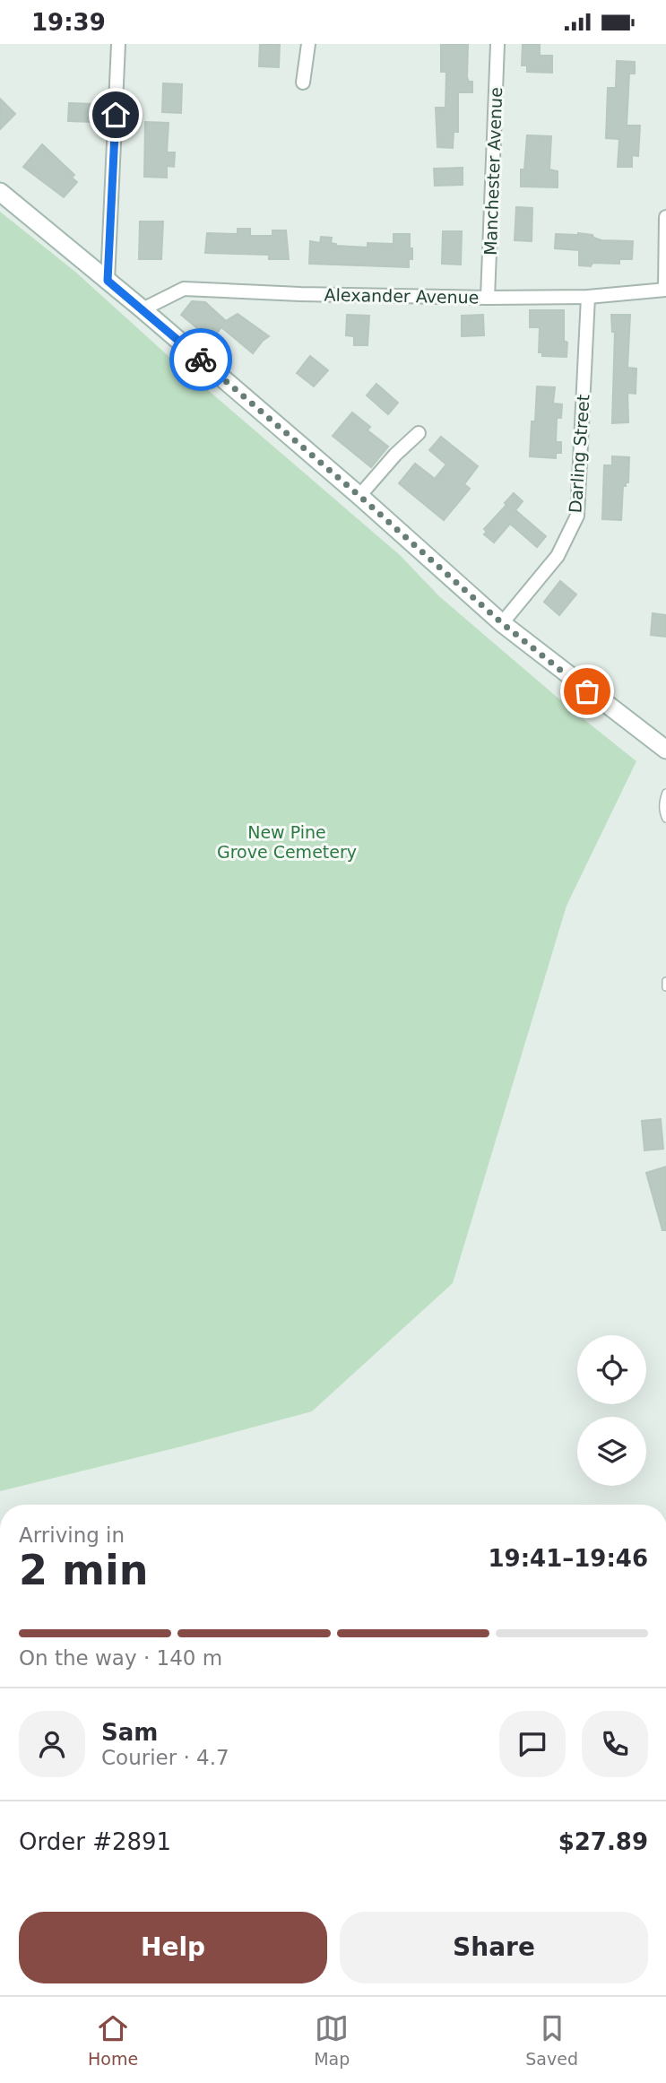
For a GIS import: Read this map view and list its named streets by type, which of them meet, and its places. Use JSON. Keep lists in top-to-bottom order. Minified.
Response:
{"streets":{"street":["Manchester Avenue","Alexander Avenue","Darling Street"]},"crossings":[["Manchester Avenue","Alexander Avenue"],["Alexander Avenue","Darling Street"]],"parks":["New Pine Grove Cemetery"],"page":{"status":"19:39","heading":["2 min","Arriving in","19:41–19:46"],"panel":["Sam","Courier · 4.7","Order #2891","$27.89"],"bar":"On the way · 140 m","buttons":["Help","Share"],"tabs":["Home","Map","Saved"]}}
